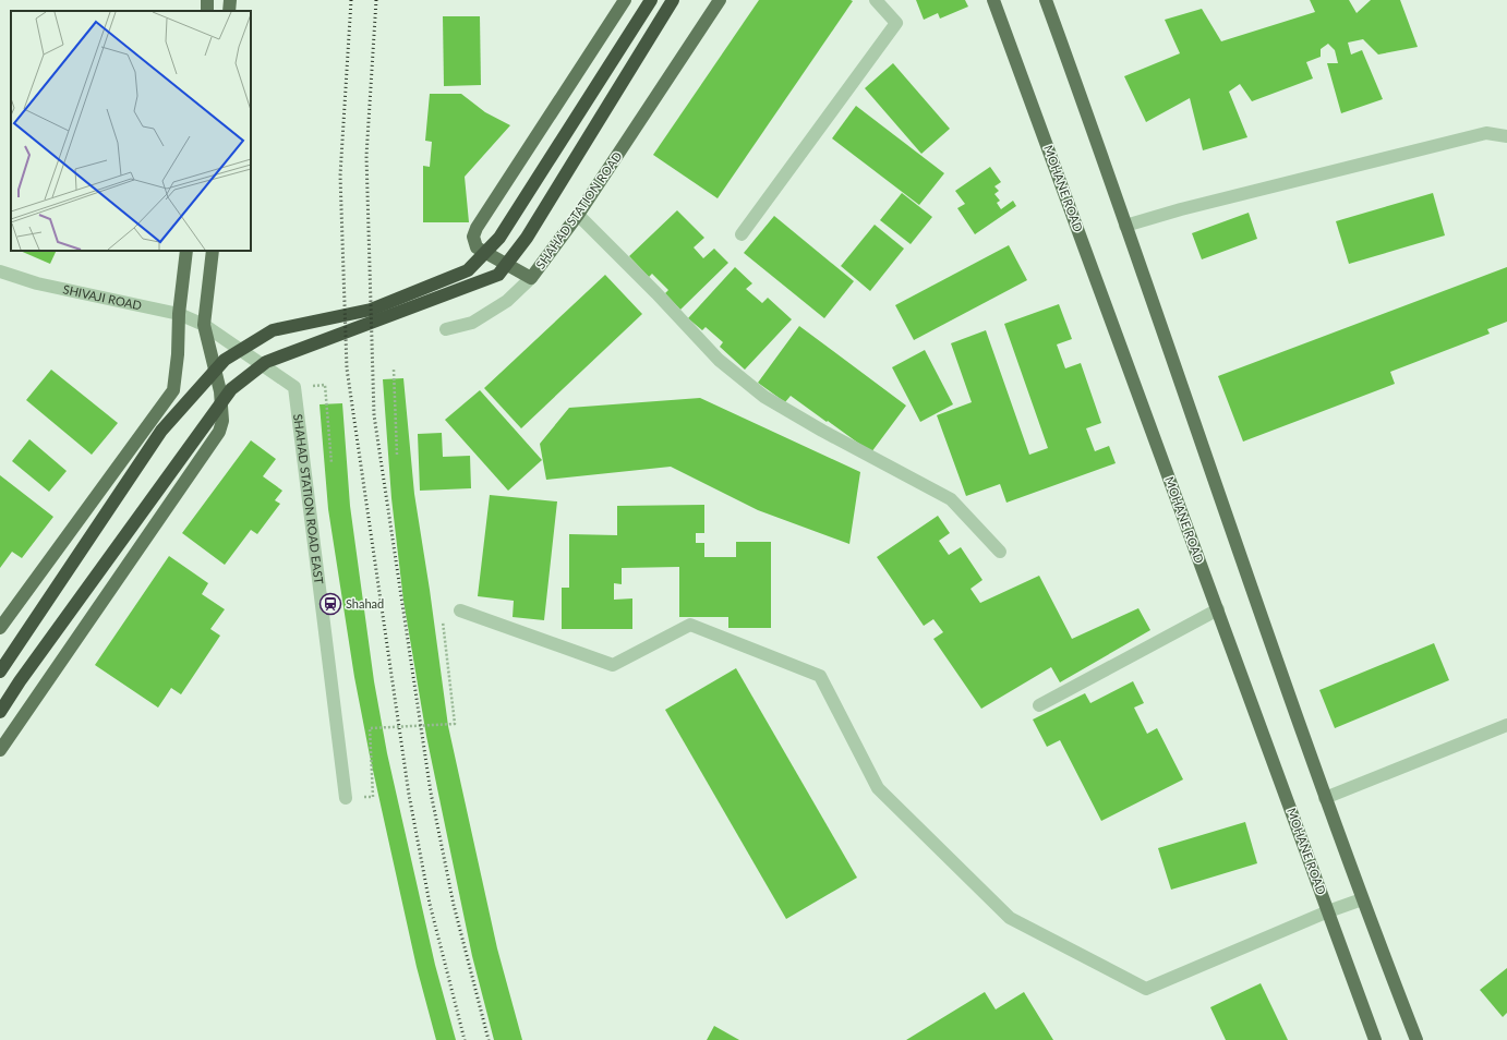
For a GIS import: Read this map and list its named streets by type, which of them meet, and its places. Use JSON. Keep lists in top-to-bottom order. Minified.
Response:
{"streets":{"main road":["MOHANE ROAD","SHAHAD STATION ROAD"],"street":["SHIVAJI ROAD","SHAHAD STATION ROAD EAST"]},"crossings":[["SHIVAJI ROAD","SHAHAD STATION ROAD EAST"]],"places":{"station":["Shahad"]}}
